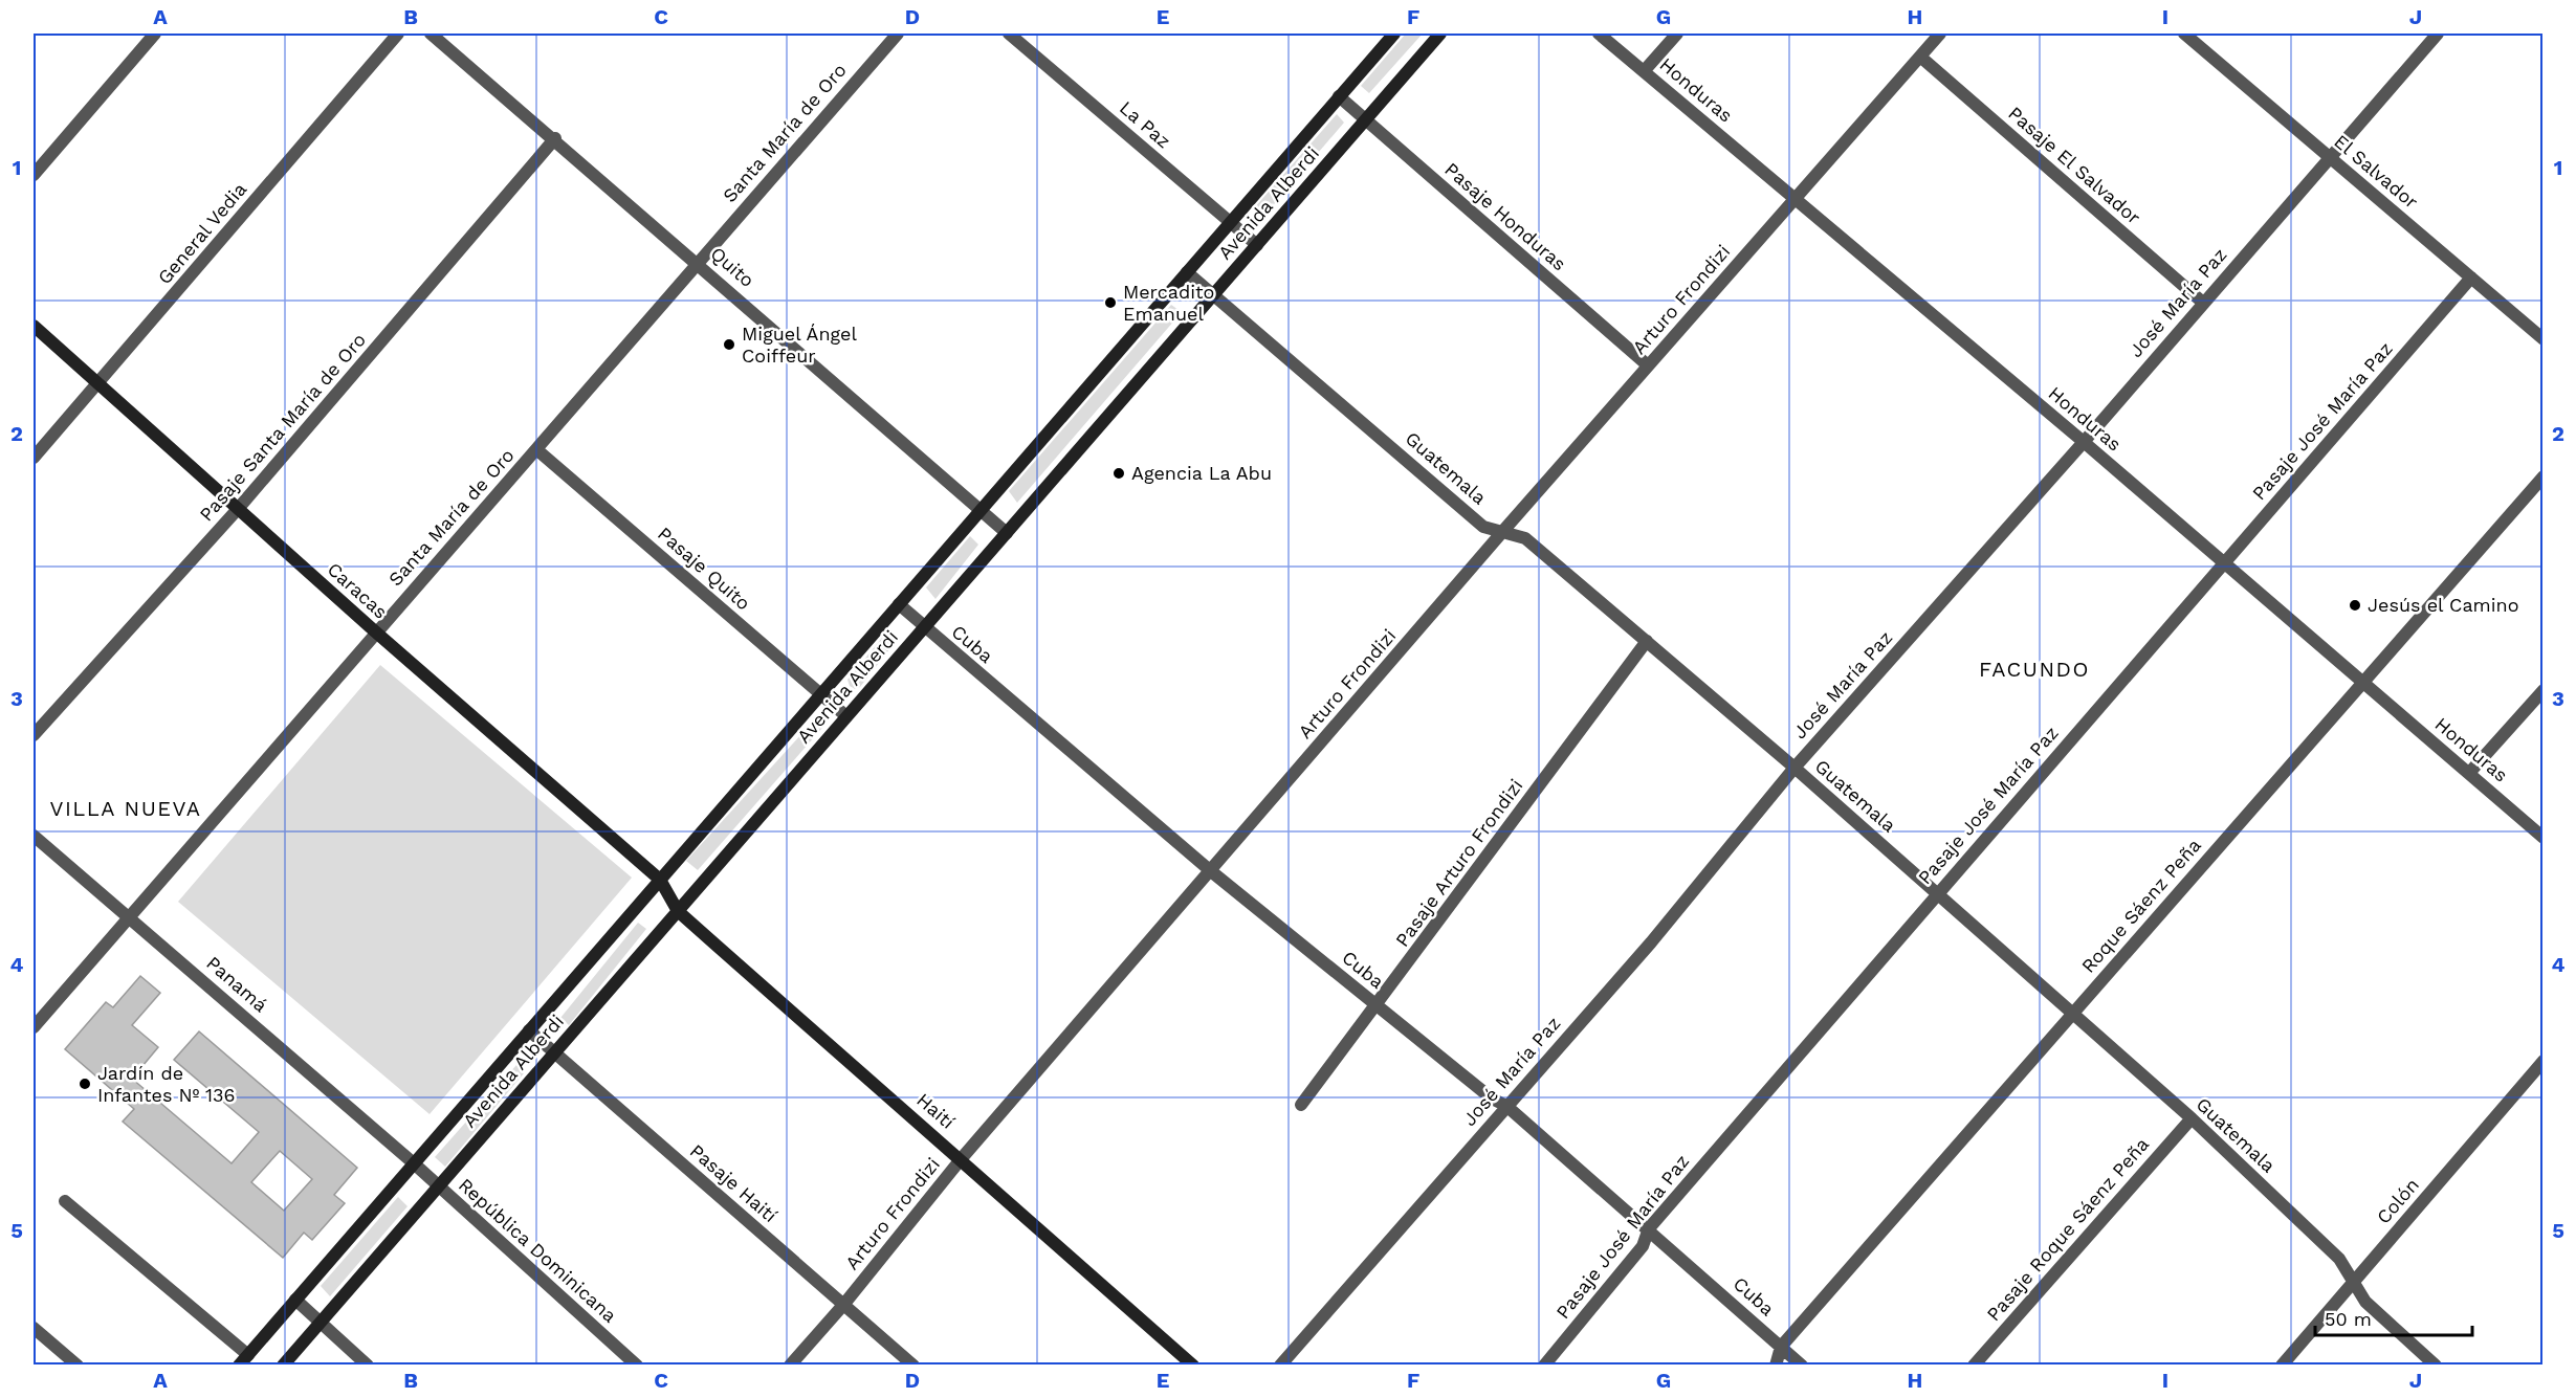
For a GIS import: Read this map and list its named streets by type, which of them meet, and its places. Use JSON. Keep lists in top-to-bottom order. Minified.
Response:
{"streets":{"main road":["Avenida Alberdi","Caracas","Haití"],"street":["Honduras","La Paz","Santa María de Oro","Pasaje El Salvador","El Salvador","Pasaje Honduras","General Vedia","Quito","Arturo Frondizi","José María Paz","Pasaje José María Paz","Pasaje Santa María de Oro","Guatemala","Pasaje Quito","Cuba","Pasaje Arturo Frondizi","Roque Sáenz Peña","Panamá","Pasaje Haití","Colón","Pasaje Roque Sáenz Peña","República Dominicana"]},"crossings":[["Honduras","Arturo Frondizi"],["Honduras","José María Paz"],["Honduras","Pasaje José María Paz"],["Honduras","Roque Sáenz Peña"],["La Paz","Avenida Alberdi"],["Santa María de Oro","Quito"],["Santa María de Oro","Pasaje Quito"],["Santa María de Oro","Caracas"],["Santa María de Oro","Panamá"],["Pasaje El Salvador","Arturo Frondizi"],["Pasaje El Salvador","José María Paz"],["El Salvador","José María Paz"],["El Salvador","Pasaje José María Paz"],["Avenida Alberdi","Pasaje Honduras"],["Avenida Alberdi","Quito"],["Avenida Alberdi","Guatemala"],["Avenida Alberdi","Pasaje Quito"],["Avenida Alberdi","Caracas"],["Avenida Alberdi","Cuba"],["Avenida Alberdi","Panamá"],["Avenida Alberdi","Haití"],["Avenida Alberdi","Pasaje Haití"],["Avenida Alberdi","República Dominicana"],["Pasaje Honduras","Arturo Frondizi"],["General Vedia","Caracas"],["Quito","Pasaje Santa María de Oro"],["Arturo Frondizi","Guatemala"],["Arturo Frondizi","Cuba"],["Arturo Frondizi","Haití"],["Arturo Frondizi","Pasaje Haití"],["José María Paz","Guatemala"],["José María Paz","Cuba"],["Pasaje José María Paz","Guatemala"],["Pasaje José María Paz","Cuba"],["Pasaje Santa María de Oro","Caracas"],["Guatemala","Pasaje Arturo Frondizi"],["Guatemala","Roque Sáenz Peña"],["Guatemala","Colón"],["Guatemala","Pasaje Roque Sáenz Peña"],["Caracas","Haití"],["Cuba","Pasaje Arturo Frondizi"],["Cuba","Roque Sáenz Peña"],["Panamá","República Dominicana"]],"districts":["FACUNDO","VILLA NUEVA"],"places":["Mercadito Emanuel","Miguel Ángel Coiffeur","Agencia La Abu","Jesús el Camino","Jardín de Infantes Nº 136"],"scale_bar":"50 m","grid":{"columns":["A","B","C","D","E","F","G","H","I","J"],"rows":["1","2","3","4","5"]}}
